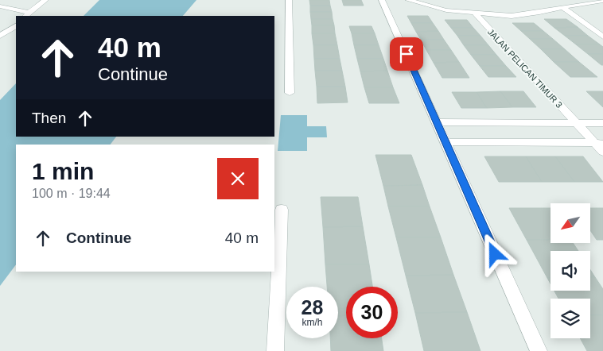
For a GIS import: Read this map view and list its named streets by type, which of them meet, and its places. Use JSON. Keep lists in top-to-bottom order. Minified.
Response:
{"streets":{"street":["JALAN PELICAN TIMUR 3"]},"north":"bottom left","page":{"turn":["40 m","Continue"],"then":"Then","heading":["1 min","100 m · 19:44"],"list":[{"name":"Continue","value":"40 m"}],"speed":"28 km/h","limit":"30"}}
